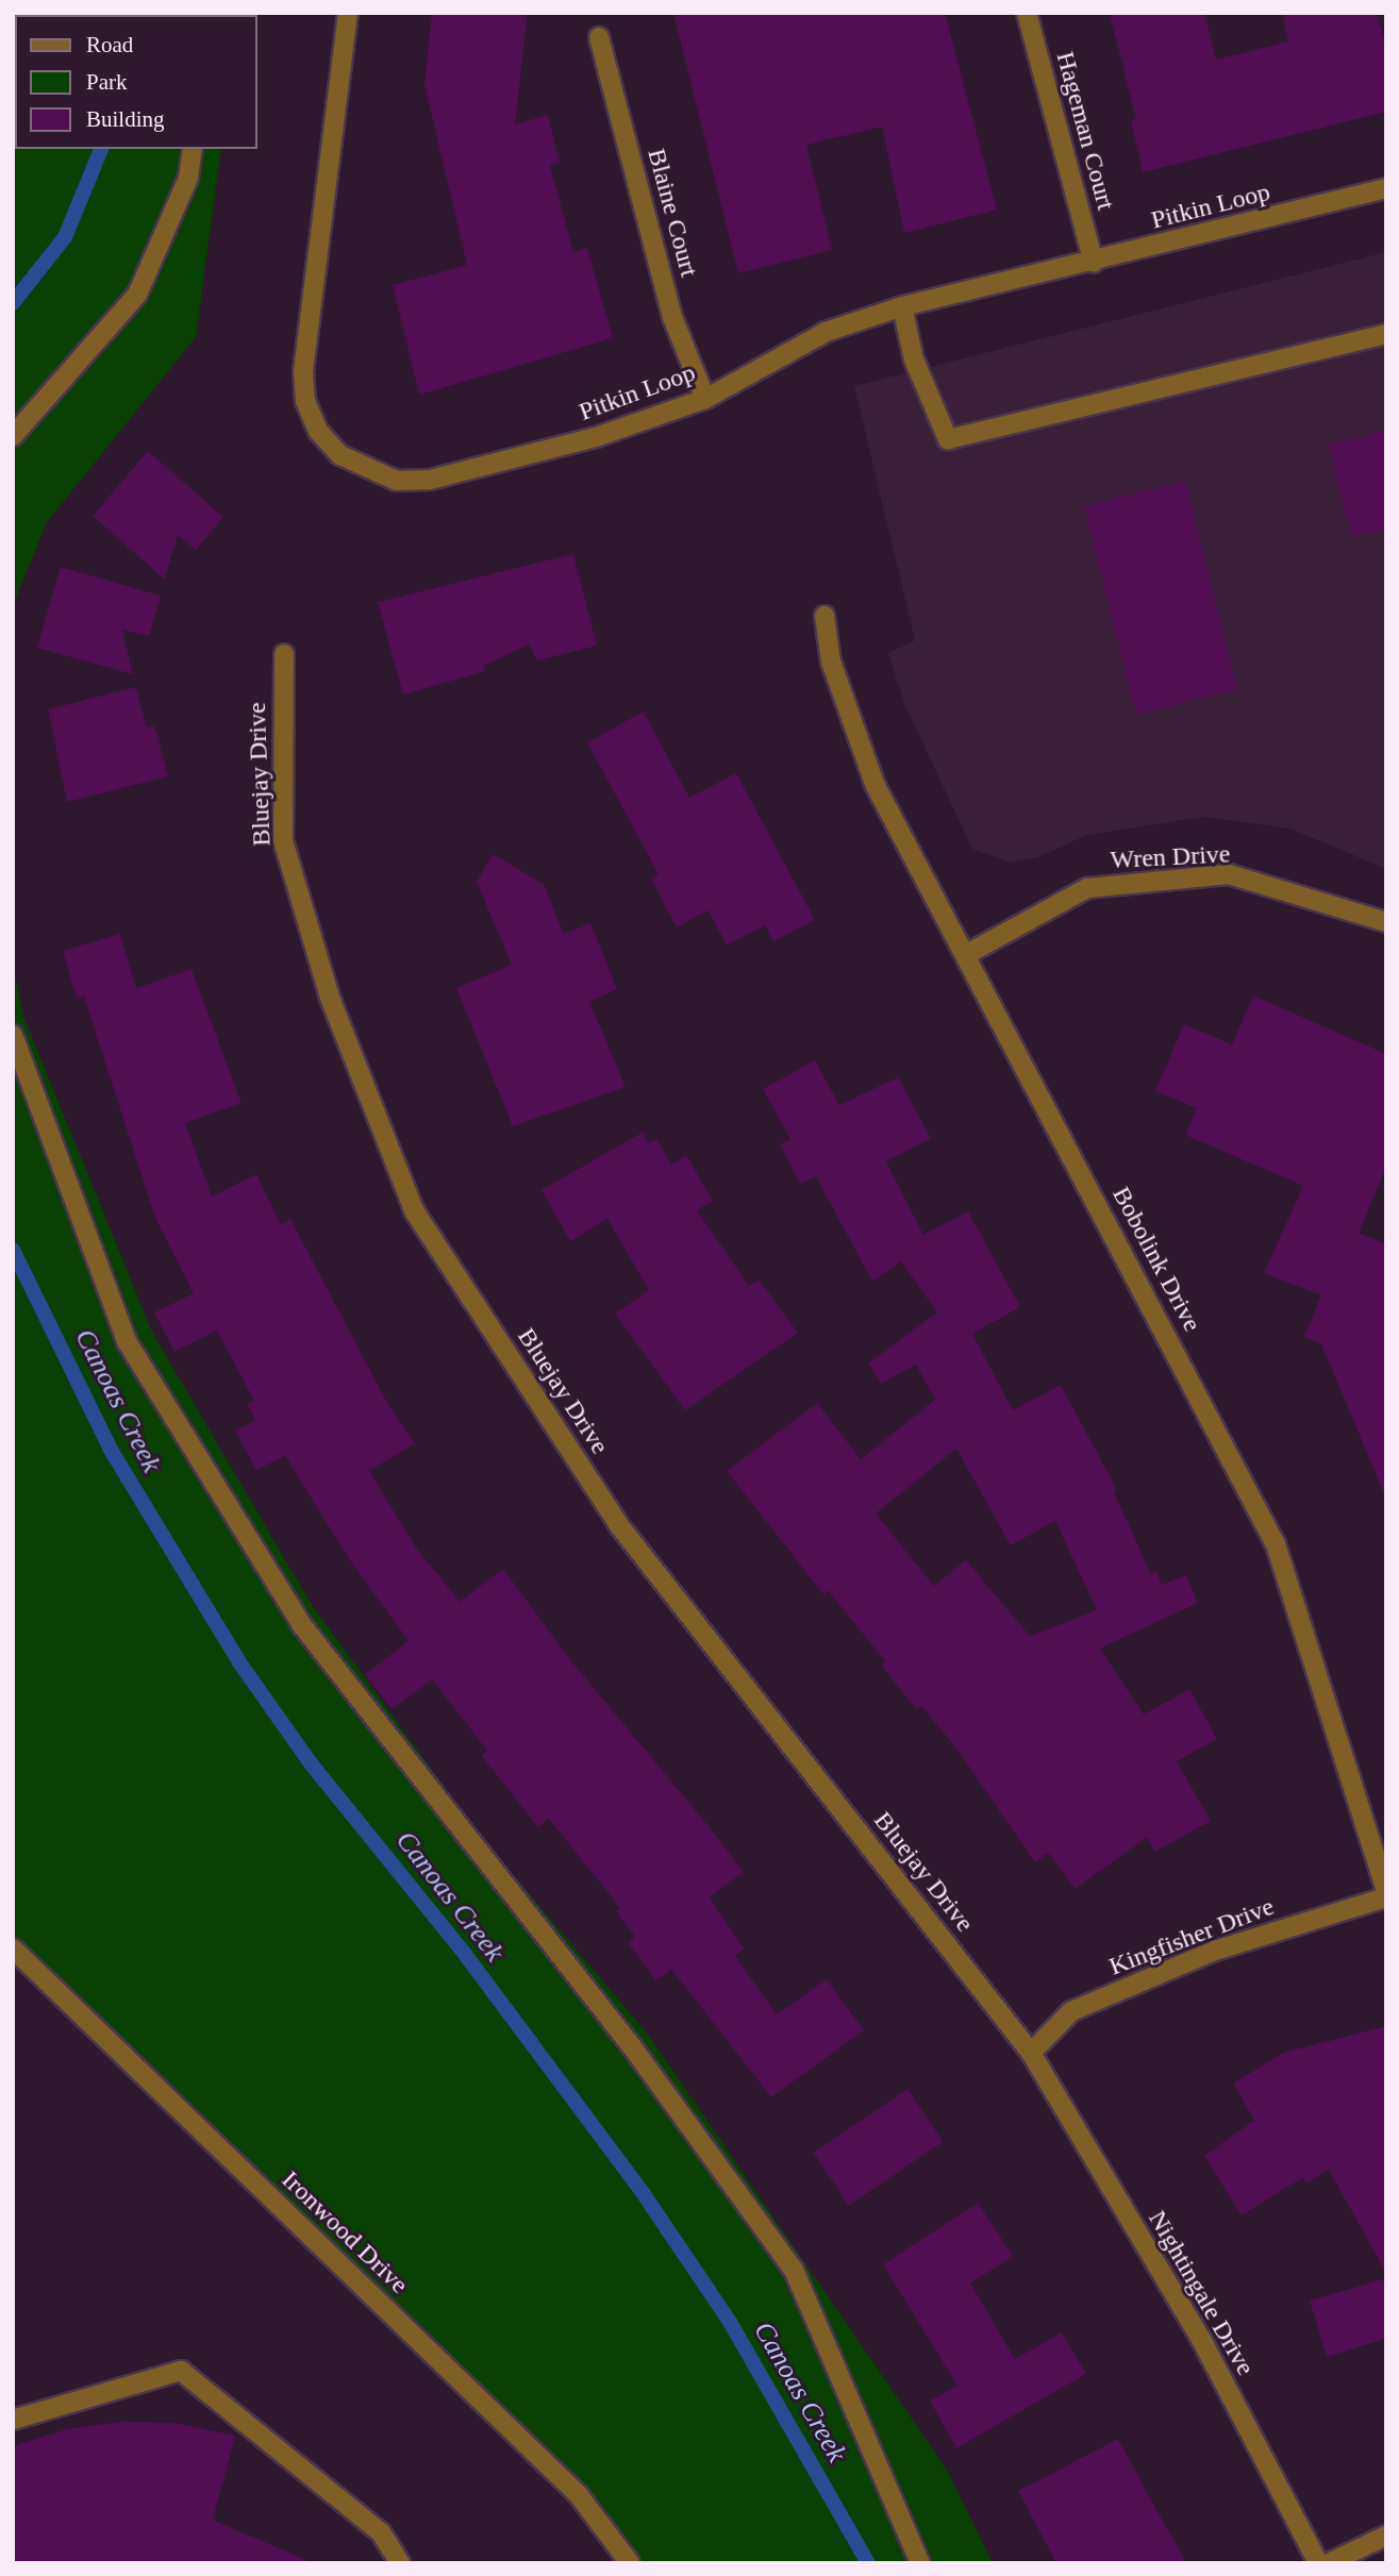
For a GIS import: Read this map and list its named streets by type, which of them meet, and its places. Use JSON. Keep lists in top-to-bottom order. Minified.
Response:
{"streets":{"street":["Hageman Court","Pitkin Loop","Blaine Court","Bluejay Drive","Wren Drive","Bobolink Drive","Kingfisher Drive","Ironwood Drive","Nightingale Drive"]},"crossings":[["Hageman Court","Pitkin Loop"],["Pitkin Loop","Blaine Court"],["Bluejay Drive","Kingfisher Drive"],["Bluejay Drive","Nightingale Drive"],["Wren Drive","Bobolink Drive"],["Kingfisher Drive","Nightingale Drive"]],"water":["Canoas Creek"],"legend":["Road","Park","Building"]}
